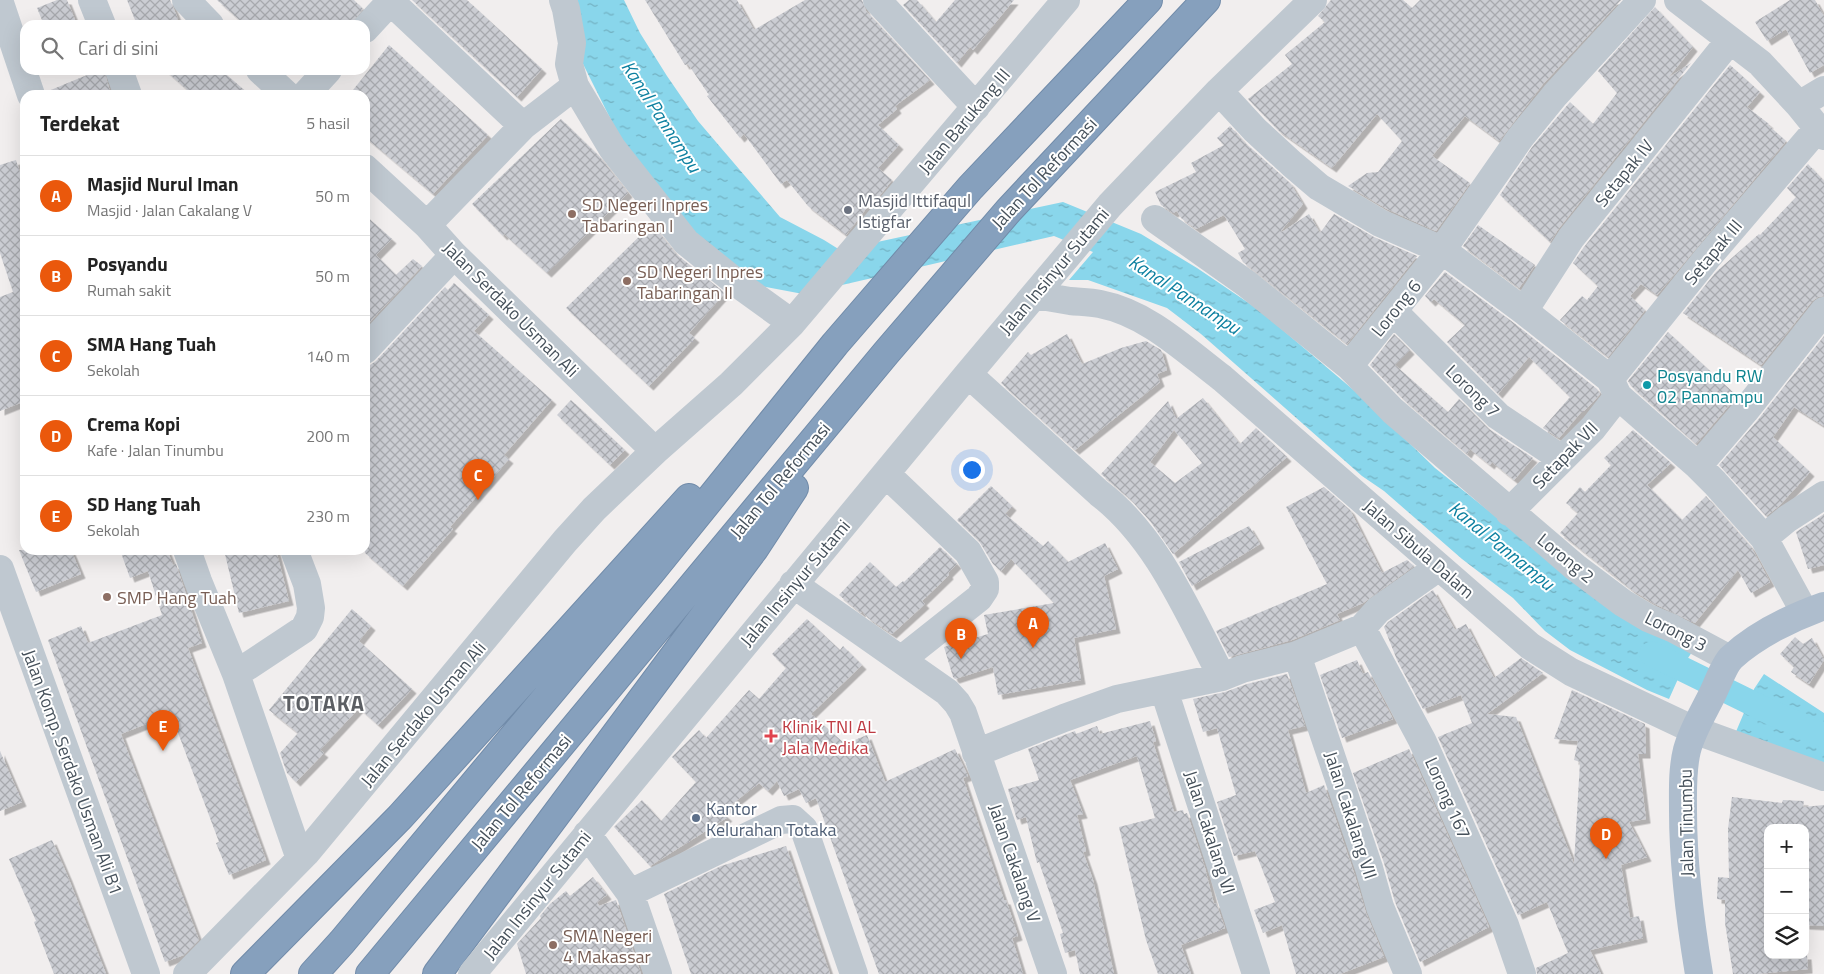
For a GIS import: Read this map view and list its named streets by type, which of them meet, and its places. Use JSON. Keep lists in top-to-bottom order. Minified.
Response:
{"streets":{"highway":["Jalan Tol Reformasi"],"main road":["Jalan Tinumbu"],"street":["Jalan Barukang III","Setapak IV","Setapak III","Jalan Insinyur Sutami","Lorong 6","Jalan Serdako Usman Ali","Lorong 7","Setapak VII","Jalan Sibula Dalam","Lorong 2","Lorong 3","Jalan Komp. Serdako Usman Ali B1","Lorong 167","Jalan Cakalang VII","Jalan Cakalang VI","Jalan Cakalang V"]},"crossings":[["Jalan Barukang III","Jalan Serdako Usman Ali"],["Setapak III","Setapak VII"],["Jalan Insinyur Sutami","Jalan Sibula Dalam"],["Jalan Insinyur Sutami","Jalan Cakalang V"],["Lorong 6","Lorong 7"],["Lorong 6","Lorong 2"],["Lorong 7","Setapak VII"],["Setapak VII","Lorong 2"],["Jalan Sibula Dalam","Jalan Tinumbu"],["Lorong 2","Lorong 3"],["Lorong 3","Jalan Tinumbu"]],"districts":["TOTAKA"],"water":["Kanal Pannampu"],"places":{"other":["Masjid Ittifaqul Istigfar","SD Negeri Inpres Tabaringan I","SD Negeri Inpres Tabaringan II","Posyandu RW 02 Pannampu","SMP Hang Tuah","Kantor Kelurahan Totaka","SMA Negeri 4 Makassar"],"health":["Klinik TNI AL Jala Medika"]},"page":{"search":"Cari di sini","heading":["Terdekat","5 hasil"],"list":[{"mark":"A","name":"Masjid Nurul Iman","note":"Masjid · Jalan Cakalang V","value":"50 m"},{"mark":"B","name":"Posyandu","note":"Rumah sakit","value":"50 m"},{"mark":"C","name":"SMA Hang Tuah","note":"Sekolah","value":"140 m"},{"mark":"D","name":"Crema Kopi","note":"Kafe · Jalan Tinumbu","value":"200 m"},{"mark":"E","name":"SD Hang Tuah","note":"Sekolah","value":"230 m"}],"pins":["C","A","B","E","D"],"map_buttons":["+","−"]}}
